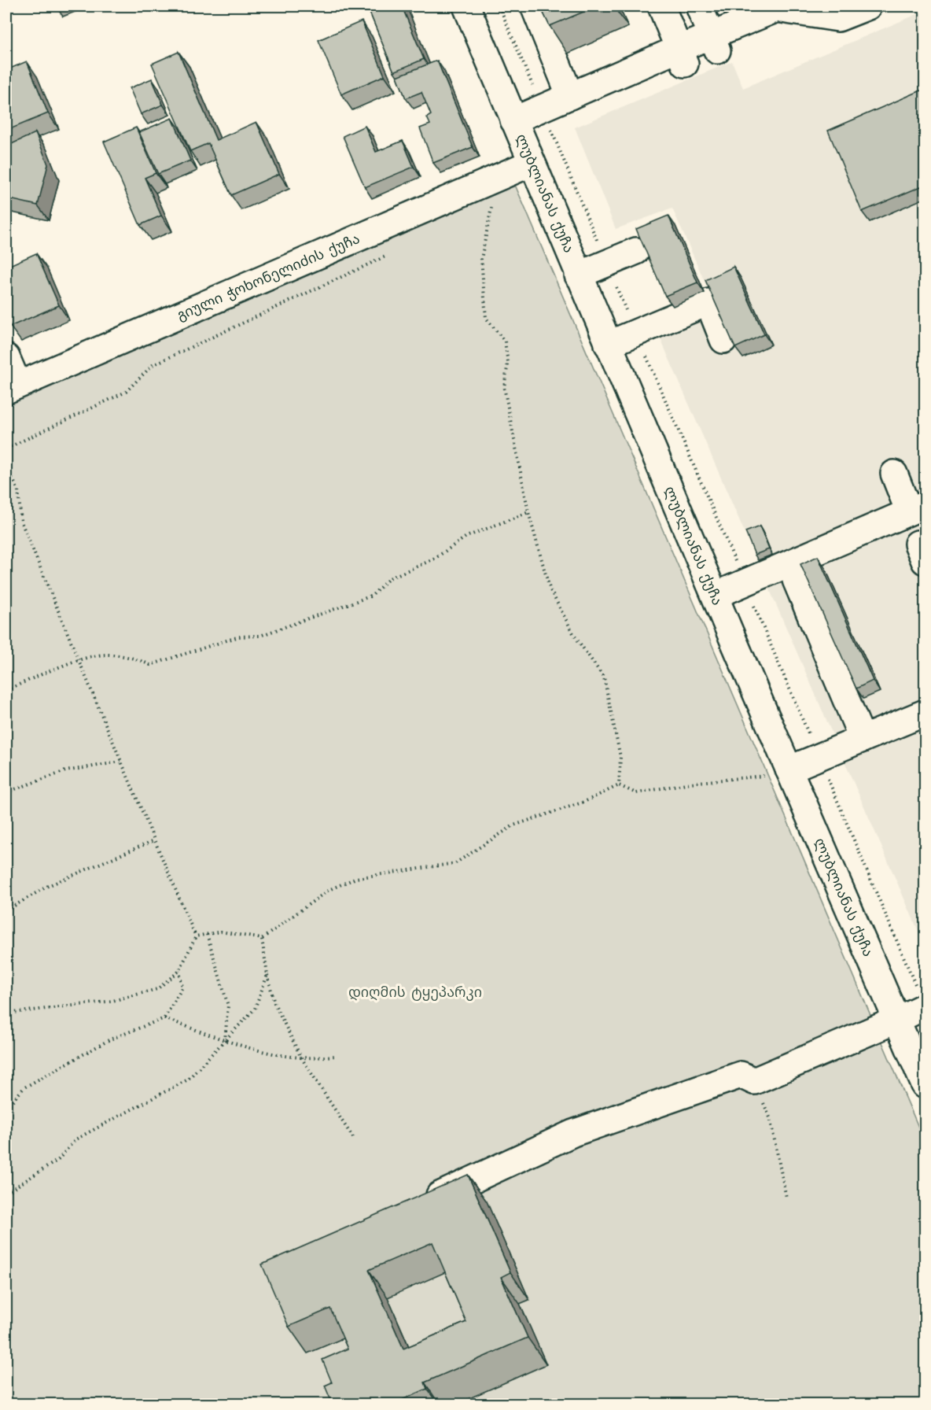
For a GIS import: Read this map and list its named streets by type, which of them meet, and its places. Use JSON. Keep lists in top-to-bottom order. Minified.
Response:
{"streets":{"street":["ლუბლიანას ქუჩა","გიული ჭოხონელიძის ქუჩა"]},"crossings":[["ლუბლიანას ქუჩა","გიული ჭოხონელიძის ქუჩა"]],"parks":["დიღმის ტყეპარკი"]}
